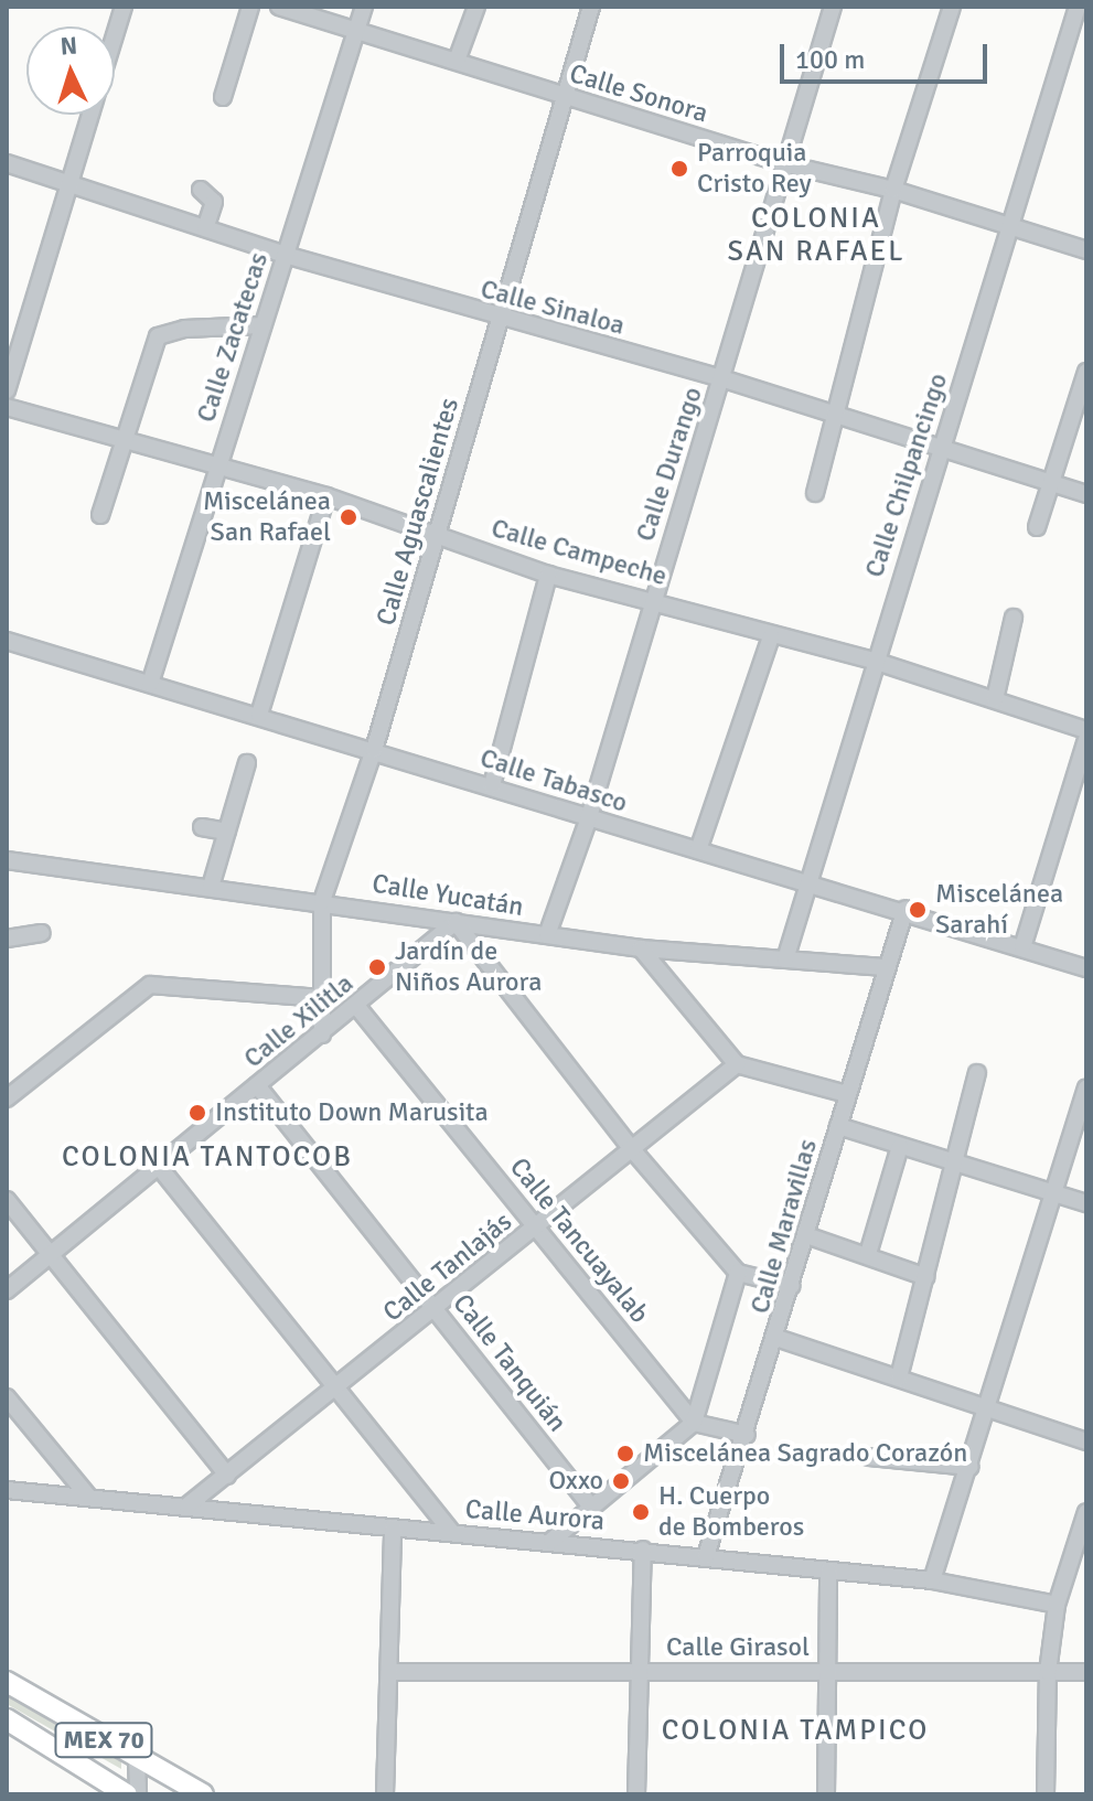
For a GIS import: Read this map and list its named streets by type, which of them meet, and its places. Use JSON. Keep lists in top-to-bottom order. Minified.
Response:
{"streets":{"main road":["MEX 70"],"street":["Calle Sonora","Calle Sinaloa","Calle Zacatecas","Calle Durango","Calle Chilpancingo","Calle Aguascalientes","Calle Campeche","Calle Tabasco","Calle Yucatán","Calle Xilitla","Calle Maravillas","Calle Tancuayalab","Calle Tanlajás","Calle Tanquián","Calle Aurora","Calle Girasol"]},"crossings":[["Calle Sonora","Calle Zacatecas"],["Calle Sonora","Calle Durango"],["Calle Sonora","Calle Chilpancingo"],["Calle Sonora","Calle Aguascalientes"],["Calle Sinaloa","Calle Zacatecas"],["Calle Sinaloa","Calle Durango"],["Calle Sinaloa","Calle Chilpancingo"],["Calle Sinaloa","Calle Aguascalientes"],["Calle Zacatecas","Calle Campeche"],["Calle Zacatecas","Calle Tabasco"],["Calle Durango","Calle Campeche"],["Calle Durango","Calle Tabasco"],["Calle Durango","Calle Yucatán"],["Calle Chilpancingo","Calle Campeche"],["Calle Chilpancingo","Calle Tabasco"],["Calle Chilpancingo","Calle Yucatán"],["Calle Aguascalientes","Calle Campeche"],["Calle Aguascalientes","Calle Tabasco"],["Calle Aguascalientes","Calle Yucatán"],["Calle Aguascalientes","Calle Xilitla"],["Calle Tabasco","Calle Maravillas"],["Calle Yucatán","Calle Xilitla"],["Calle Yucatán","Calle Maravillas"],["Calle Xilitla","Calle Tancuayalab"],["Calle Xilitla","Calle Tanquián"],["Calle Maravillas","Calle Aurora"],["Calle Tancuayalab","Calle Tanlajás"],["Calle Tanlajás","Calle Tanquián"],["Calle Tanlajás","Calle Aurora"]],"districts":["COLONIA SAN RAFAEL","COLONIA TANTOCOB","COLONIA TAMPICO"],"places":["Parroquia Cristo Rey","Miscelánea San Rafael","Miscelánea Sarahí","Jardín de Niños Aurora","Instituto Down Marusita","Miscelánea Sagrado Corazón","Oxxo","H. Cuerpo de Bomberos"],"scale_bar":"100 m","north":"top"}
